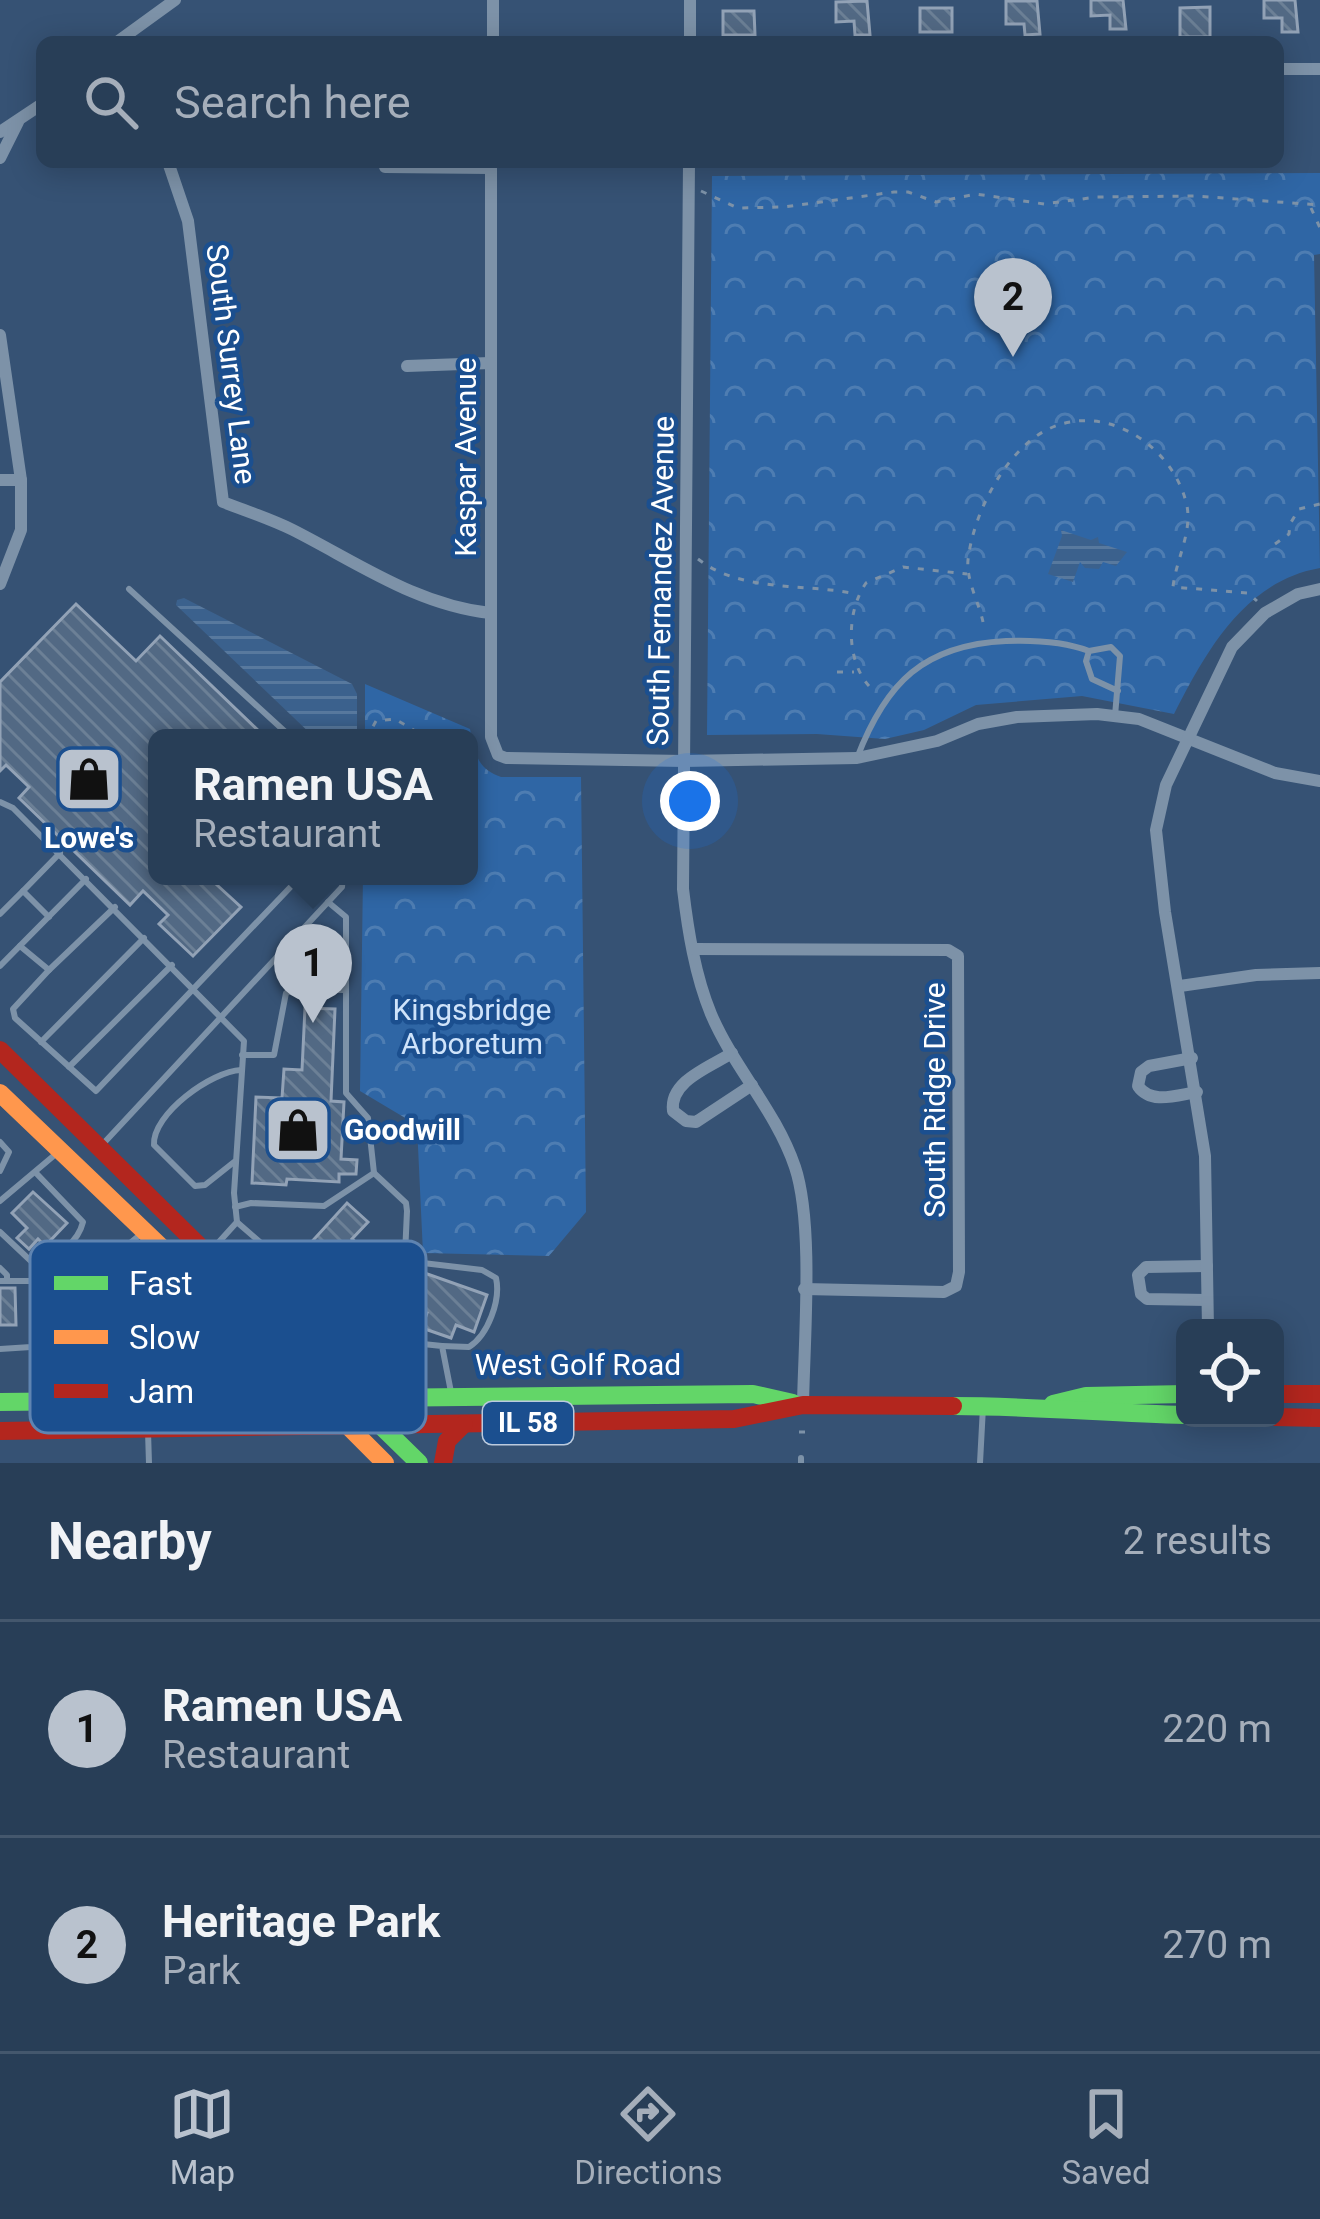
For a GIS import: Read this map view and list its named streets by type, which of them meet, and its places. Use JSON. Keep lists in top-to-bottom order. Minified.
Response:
{"streets":{"main road":["West Golf Road","IL 58"],"street":["South Surrey Lane","Kaspar Avenue","South Fernandez Avenue","South Ridge Drive"]},"crossings":[["South Surrey Lane","Kaspar Avenue"],["Kaspar Avenue","South Fernandez Avenue"],["South Fernandez Avenue","South Ridge Drive"],["South Fernandez Avenue","West Golf Road"]],"parks":["Kingsbridge Arboretum"],"places":{"shop":["Lowe's","Goodwill"]},"legend":["Fast","Slow","Jam"],"page":{"search":"Search here","pins":["2","1"],"popup":["Ramen USA","Restaurant"],"heading":["Nearby","2 results"],"list":[{"mark":"1","name":"Ramen USA","note":"Restaurant","value":"220 m"},{"mark":"2","name":"Heritage Park","note":"Park","value":"270 m"}],"nav":["Map","Directions","Saved"]}}
